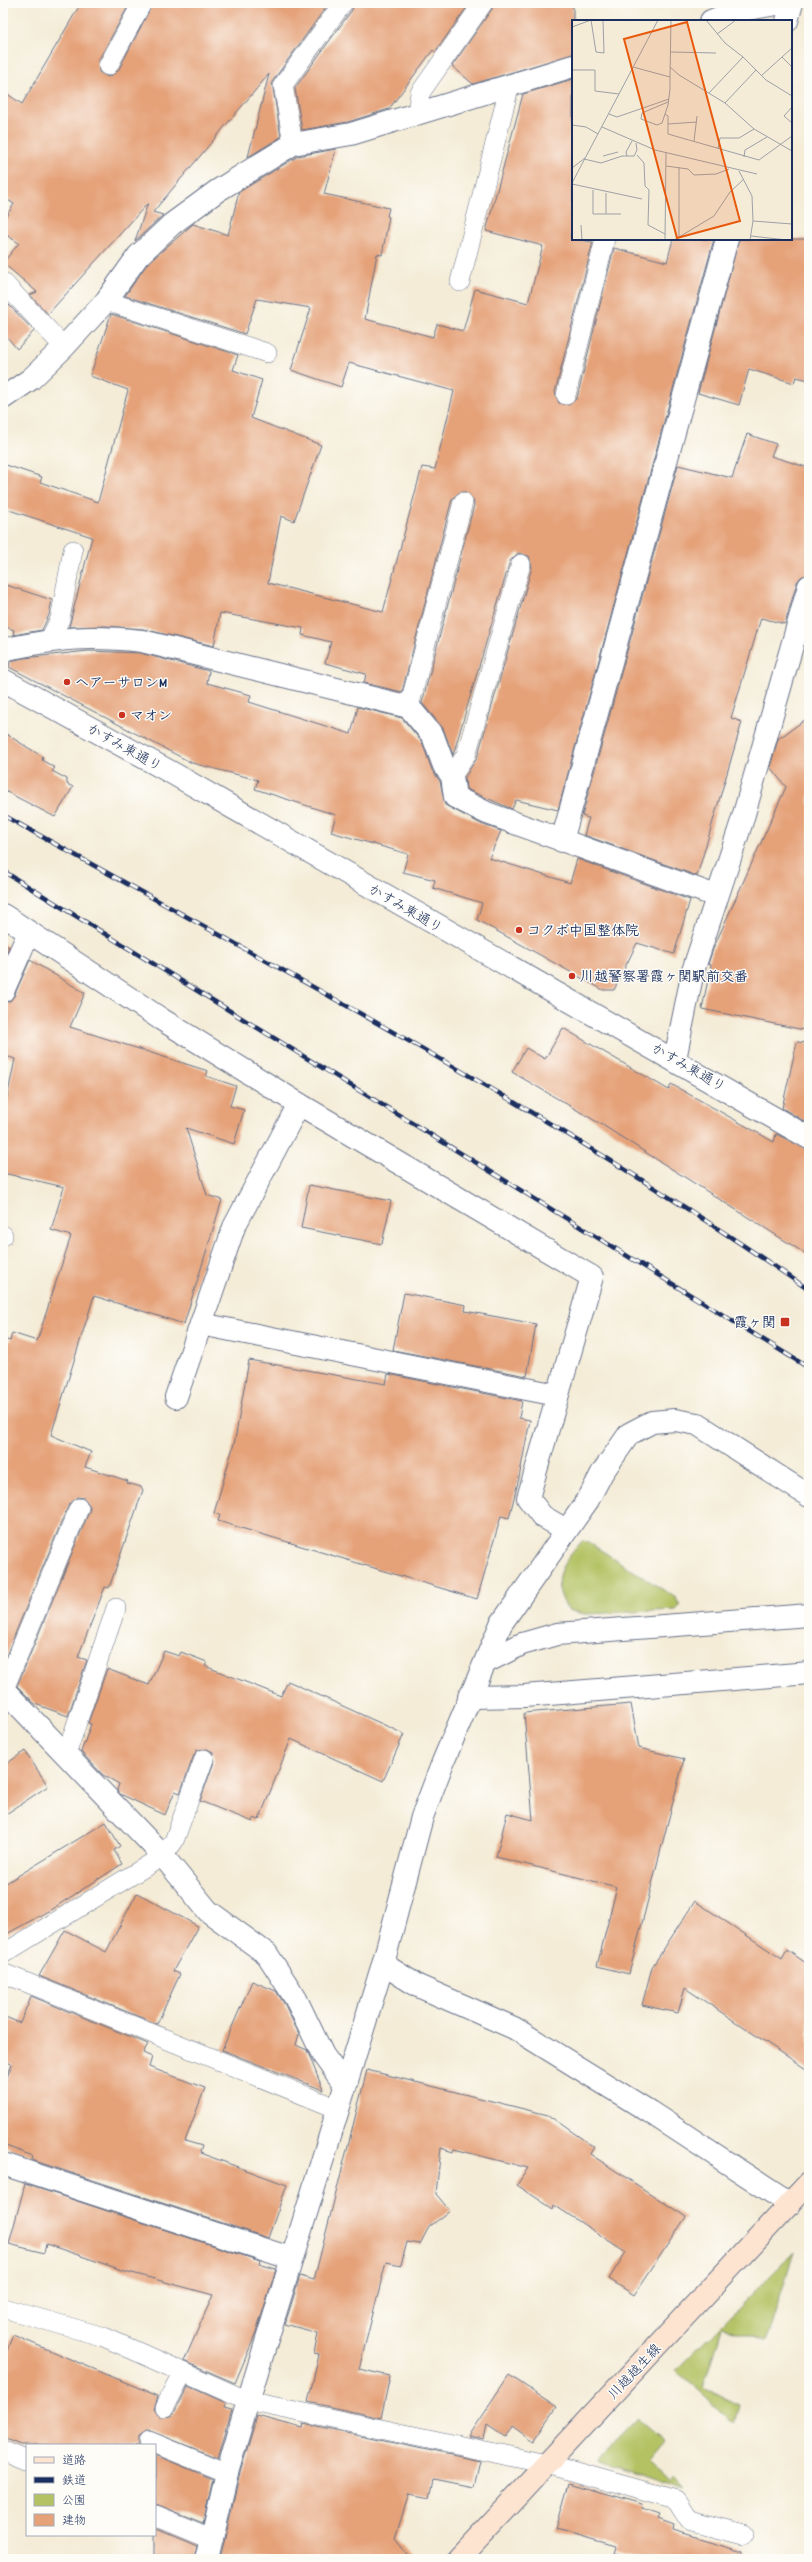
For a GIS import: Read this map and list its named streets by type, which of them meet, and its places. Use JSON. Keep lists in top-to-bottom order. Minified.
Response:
{"streets":{"main road":["川越越生線"],"street":["かすみ東通り"]},"places":{"other":["ヘアーサロンM","マオン","コクボ中国整体院","川越警察署霞ヶ関駅前交番"],"transit":["霞ヶ関"]},"legend":["道路","鉄道","公園","建物"]}
